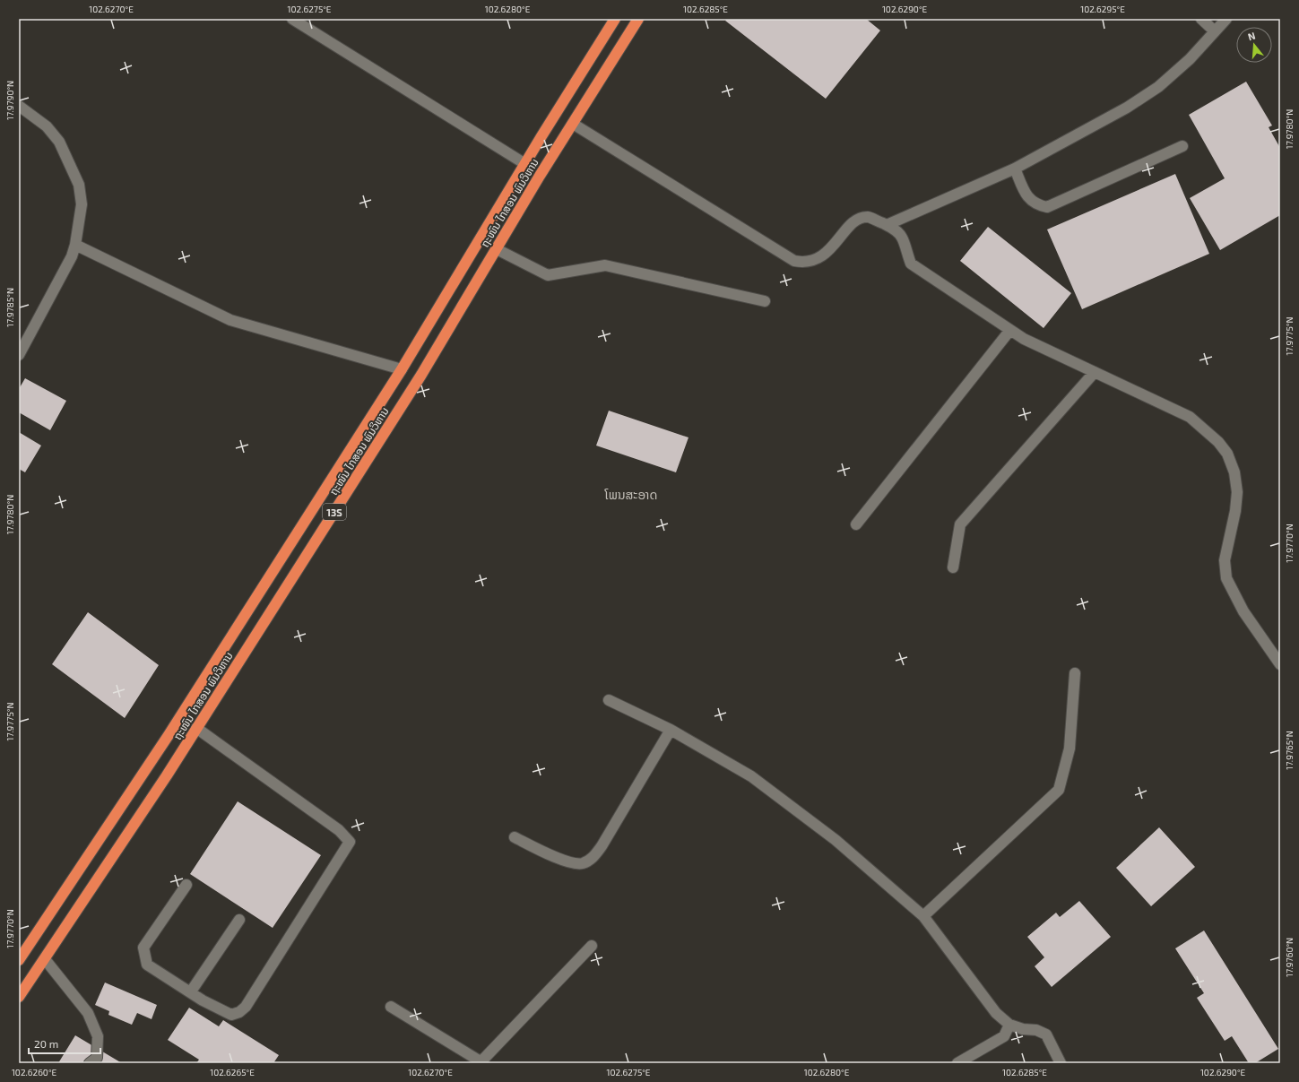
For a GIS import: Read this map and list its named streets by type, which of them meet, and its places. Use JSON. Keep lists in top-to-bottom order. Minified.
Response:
{"streets":{"highway":["ຖະໜົນ ໄກສອນ ພົມວິຫານ","13S"]},"districts":["ໂພນສະອາດ"],"scale_bar":"20 m","north":"top","coordinates":["102.6270°E","102.6275°E","102.6280°E","102.6285°E","102.6290°E","102.6295°E","17.9790°N","17.9780°N","17.9785°N","17.9775°N","17.9770°N","17.9765°N","17.9760°N","102.6260°E","102.6265°E"]}
